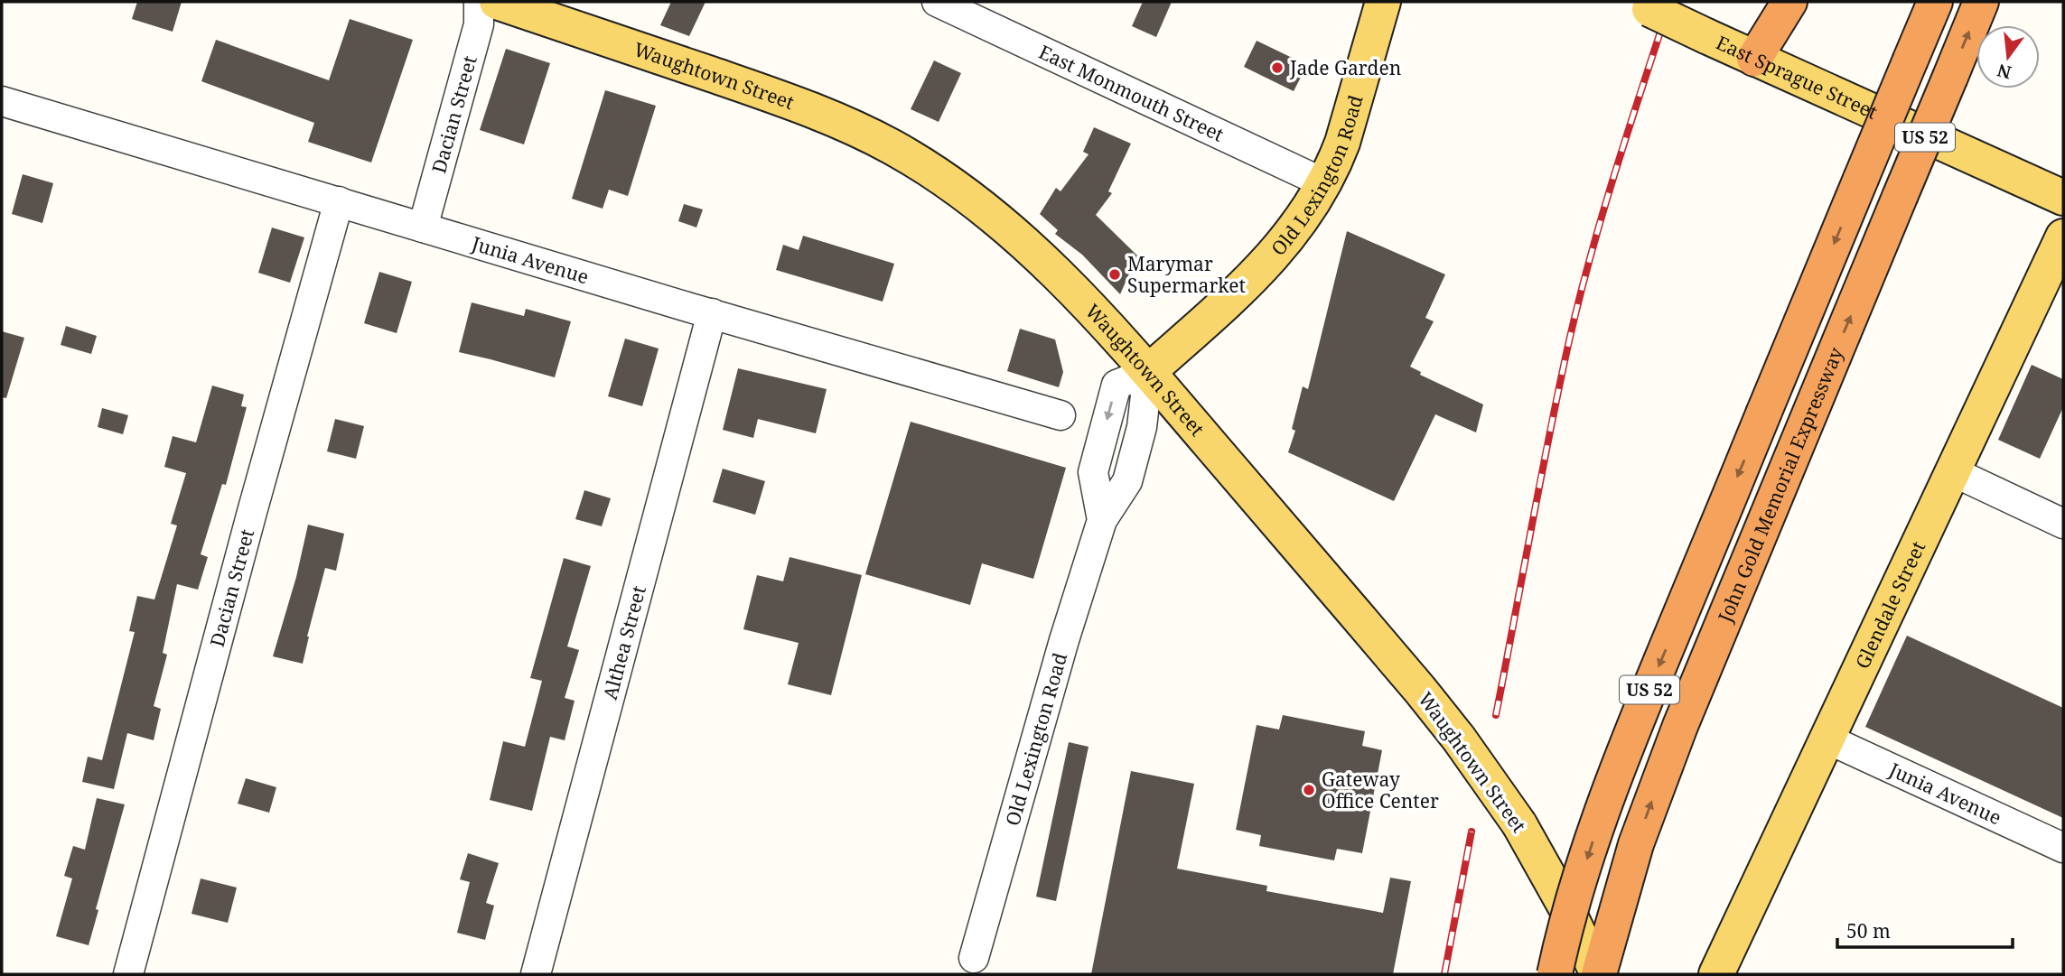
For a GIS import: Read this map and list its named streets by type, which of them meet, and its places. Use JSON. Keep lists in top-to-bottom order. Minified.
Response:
{"streets":{"highway":["US 52","John Gold Memorial Expressway"],"main road":["Waughtown Street","East Sprague Street","Old Lexington Road","Glendale Street"],"street":["East Monmouth Street","Dacian Street","Junia Avenue","Althea Street"]},"crossings":[["Waughtown Street","Old Lexington Road"],["Waughtown Street","John Gold Memorial Expressway"],["East Monmouth Street","Old Lexington Road"],["Dacian Street","Junia Avenue"],["Junia Avenue","Glendale Street"],["Junia Avenue","Althea Street"]],"places":["Jade Garden","Marymar Supermarket","Gateway Office Center"],"scale_bar":"50 m","north":"bottom"}
